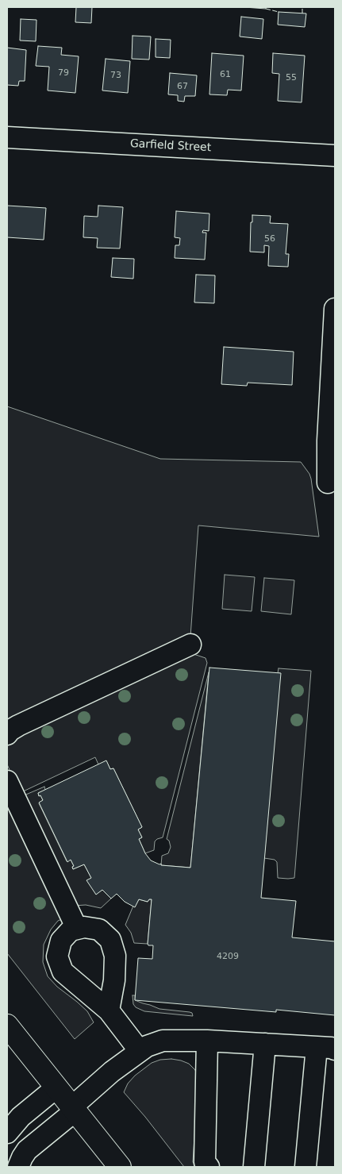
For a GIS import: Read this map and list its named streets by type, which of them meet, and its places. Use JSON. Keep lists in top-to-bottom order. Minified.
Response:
{"streets":{"street":["Garfield Street"]},"house_numbers":["79","61","73","55","67","56","4209"]}
